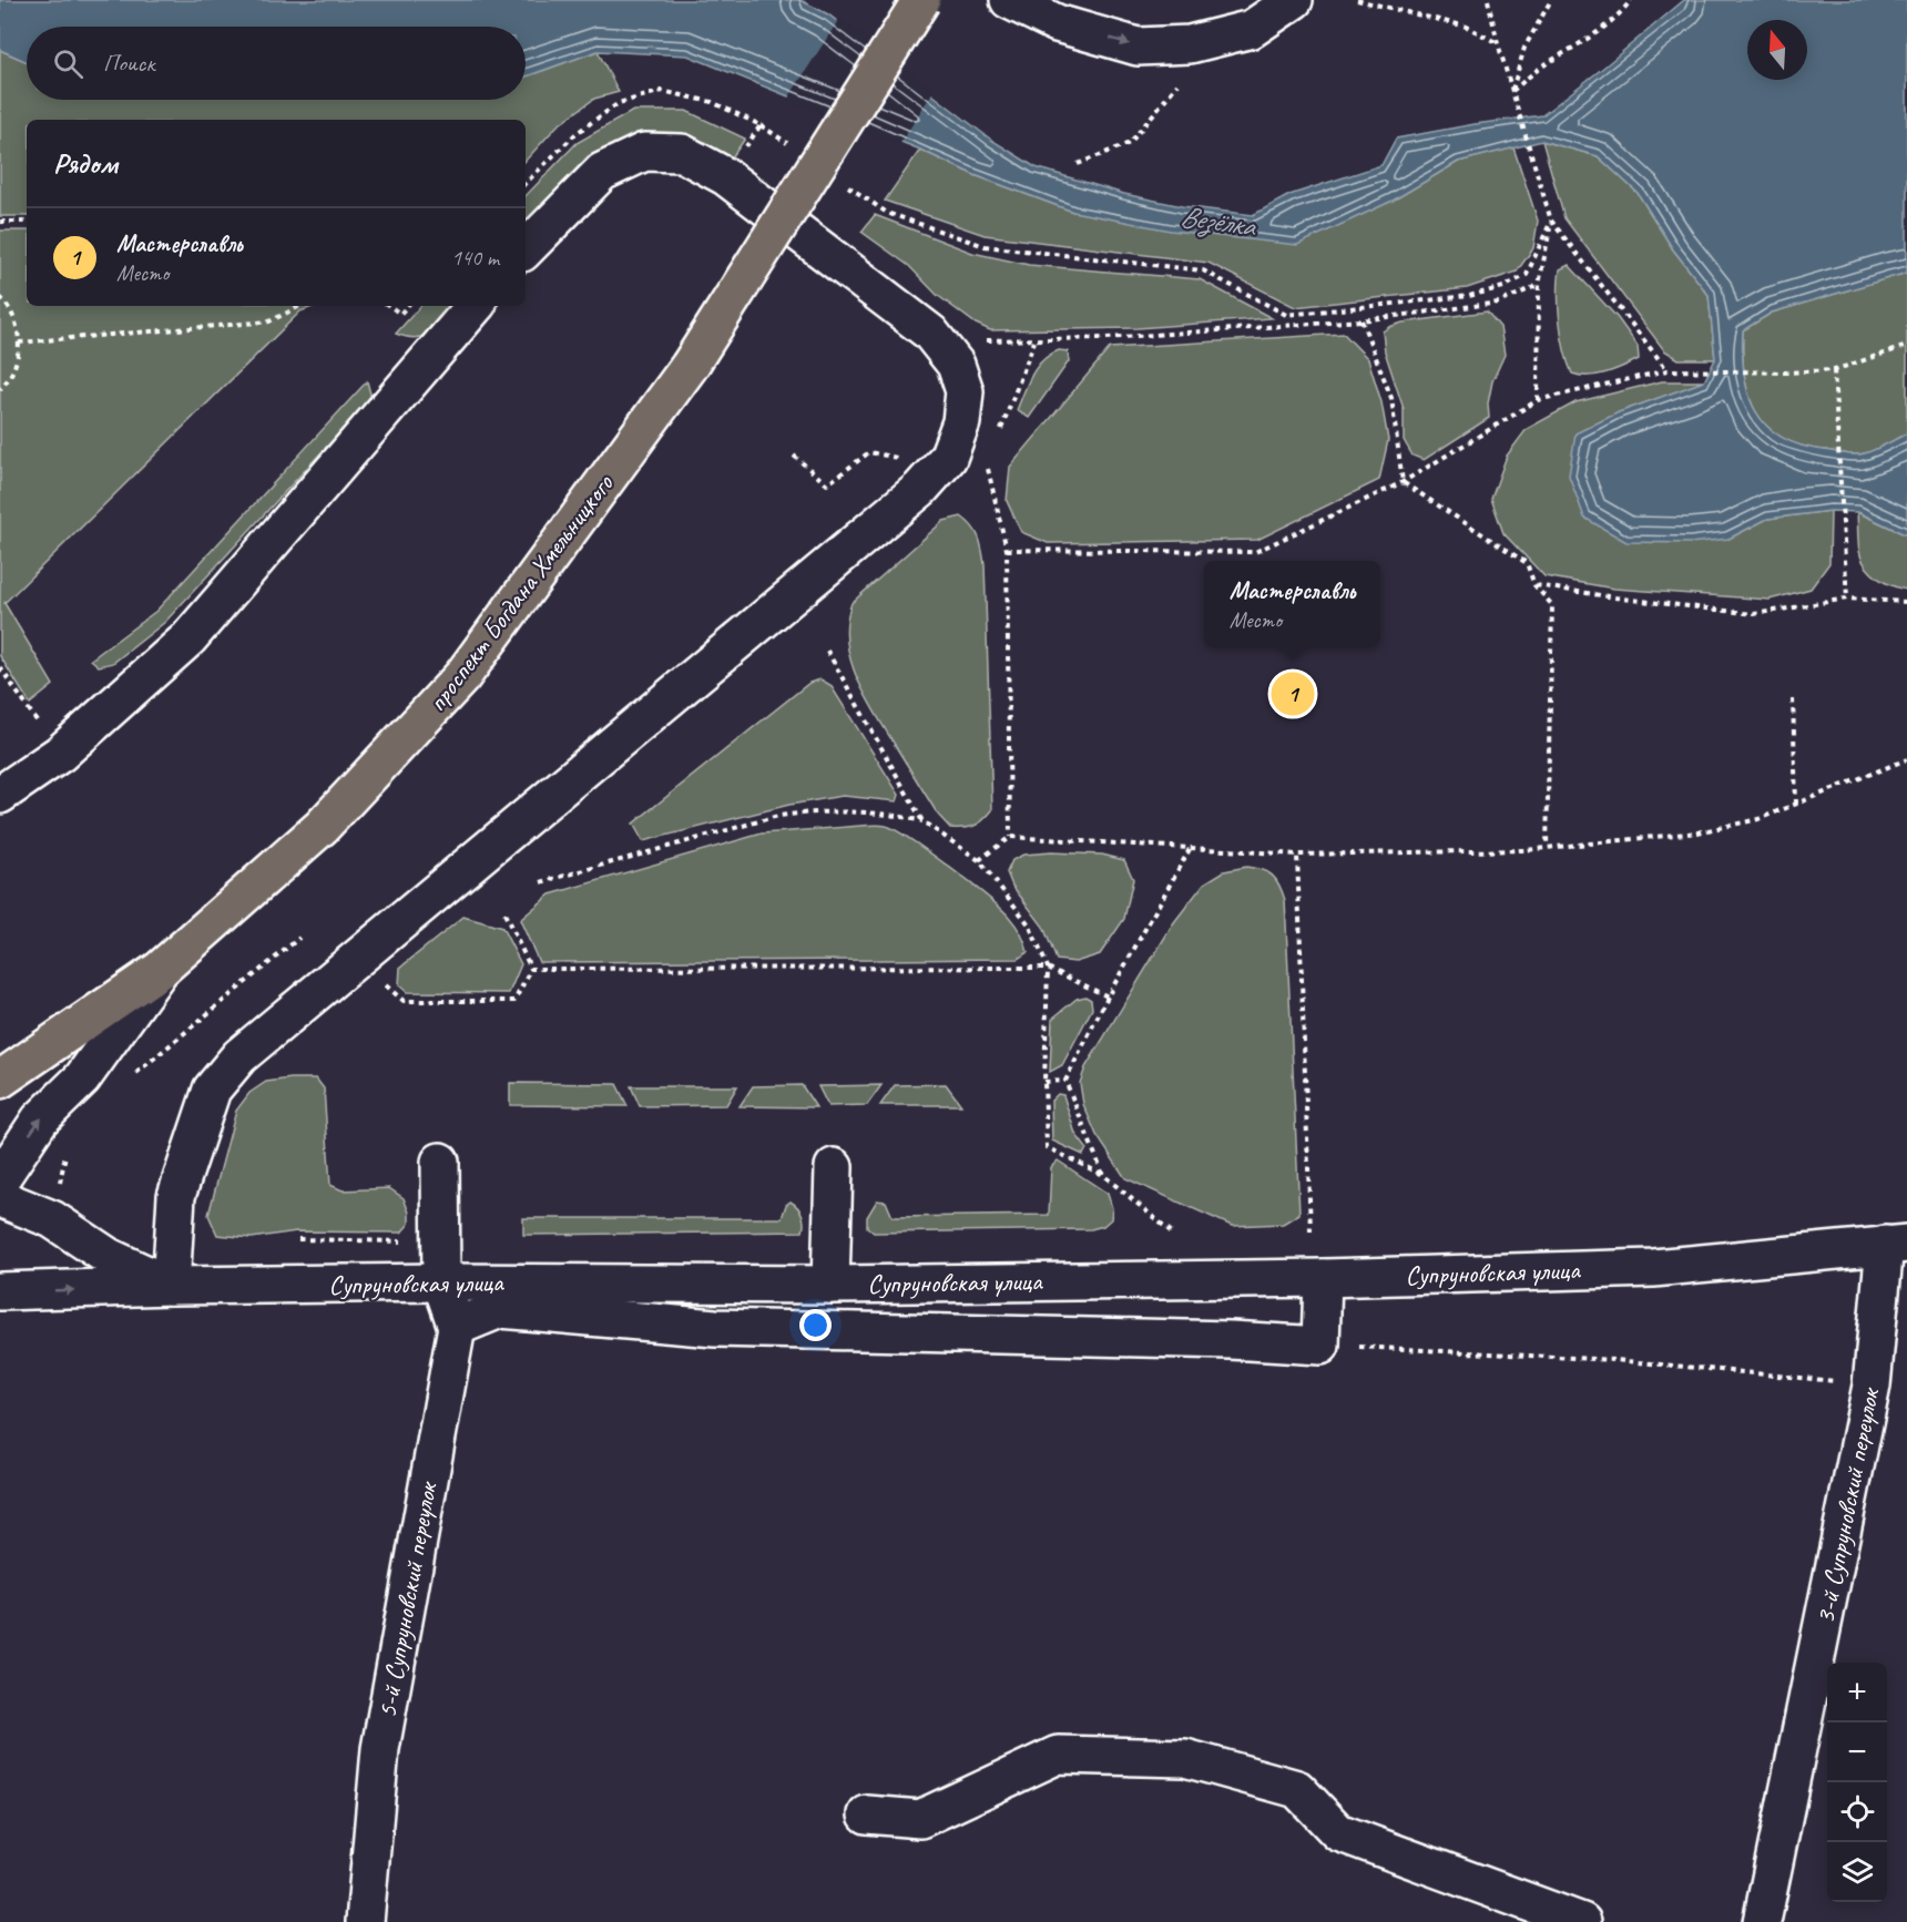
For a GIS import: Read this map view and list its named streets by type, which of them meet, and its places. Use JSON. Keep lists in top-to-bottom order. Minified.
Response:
{"streets":{"main road":["проспект Богдана Хмельницкого"],"street":["Супруновская улица","3-й Супруновский переулок","5-й Супруновский переулок"]},"crossings":[["Супруновская улица","3-й Супруновский переулок"],["Супруновская улица","5-й Супруновский переулок"]],"water":["Везёлка"],"north":"top","page":{"search":"Поиск","heading":"Рядом","list":[{"mark":"1","name":"Мастерславль","note":"Место","value":"140 m"}],"popup":["Мастерславль","Место"],"pins":"1","map_buttons":["+","−"]}}
